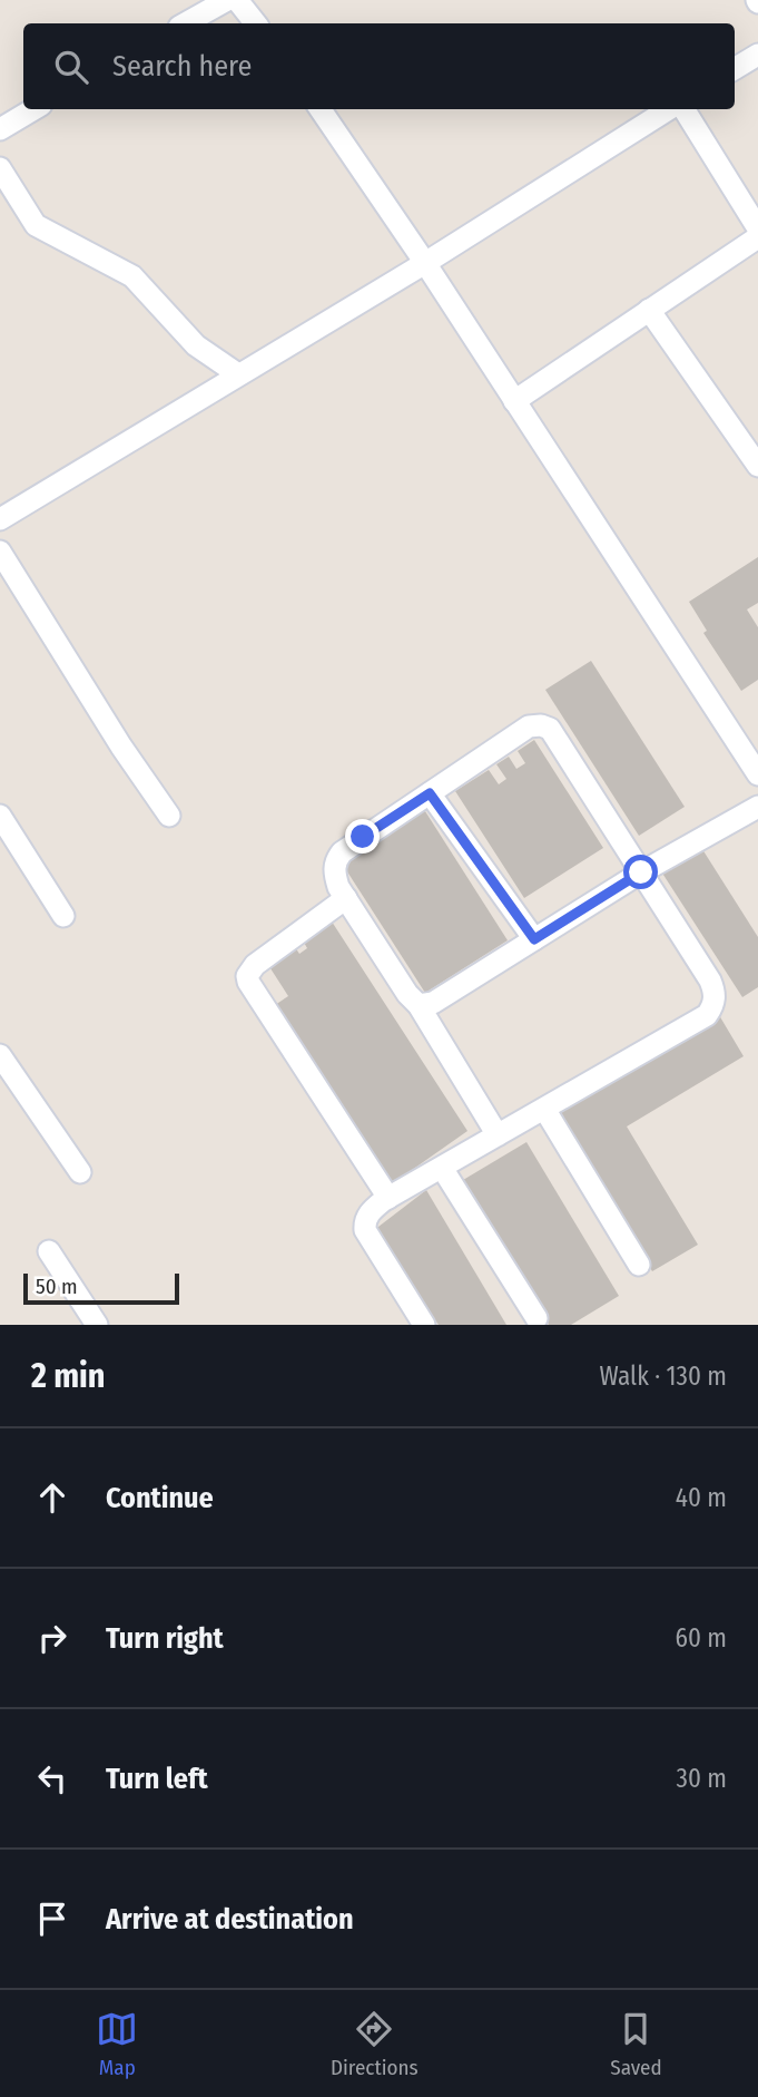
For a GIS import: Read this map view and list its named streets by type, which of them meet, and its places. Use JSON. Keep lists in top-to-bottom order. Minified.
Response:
{"scale_bar":"50 m","page":{"search":"Search here","scale":"50 m","heading":["2 min","Walk · 130 m"],"list":[["Continue","40 m"],["Turn right","60 m"],["Turn left","30 m"],"Arrive at destination"],"nav":["Map","Directions","Saved"]}}
